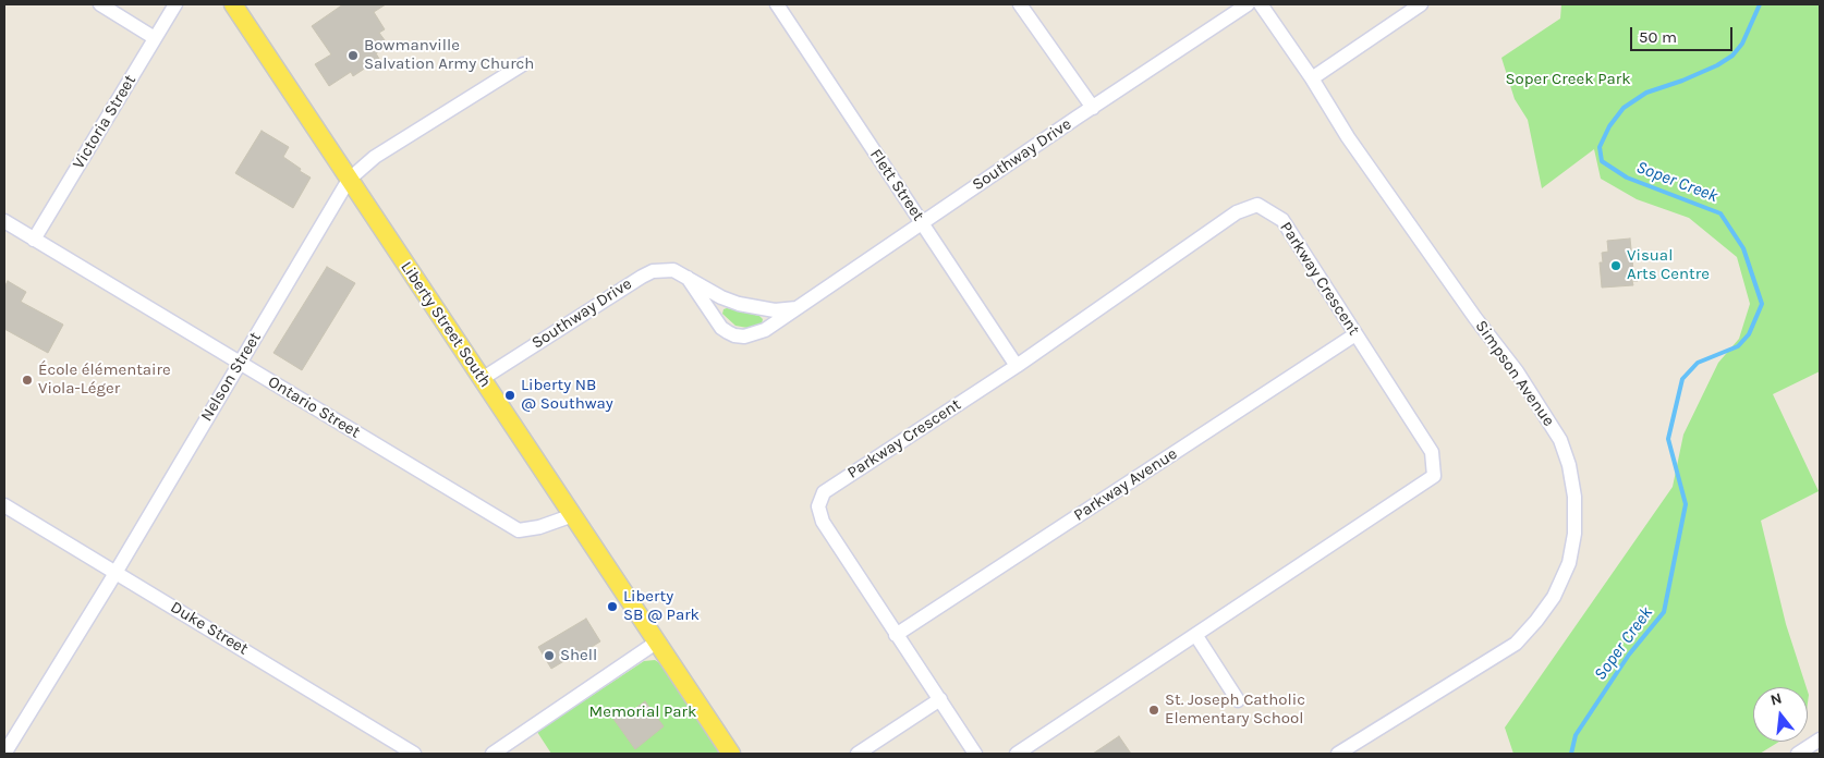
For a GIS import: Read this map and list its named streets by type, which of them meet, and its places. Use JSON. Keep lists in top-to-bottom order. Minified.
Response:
{"streets":{"main road":["Liberty Street South"],"street":["Victoria Street","Southway Drive","Flett Street","Parkway Crescent","Simpson Avenue","Nelson Street","Ontario Street","Parkway Avenue","Duke Street"]},"crossings":[["Victoria Street","Ontario Street"],["Southway Drive","Flett Street"],["Southway Drive","Liberty Street South"],["Flett Street","Parkway Crescent"],["Parkway Crescent","Parkway Avenue"],["Liberty Street South","Nelson Street"],["Liberty Street South","Ontario Street"],["Nelson Street","Ontario Street"],["Nelson Street","Duke Street"]],"water":["Soper Creek"],"parks":["Soper Creek Park","Memorial Park"],"places":["Bowmanville Salvation Army Church","Visual Arts Centre","École élémentaire Viola-Léger","Liberty NB @ Southway","Liberty SB @ Park","Shell","St. Joseph Catholic Elementary School"],"scale_bar":"50 m","north":"top"}
